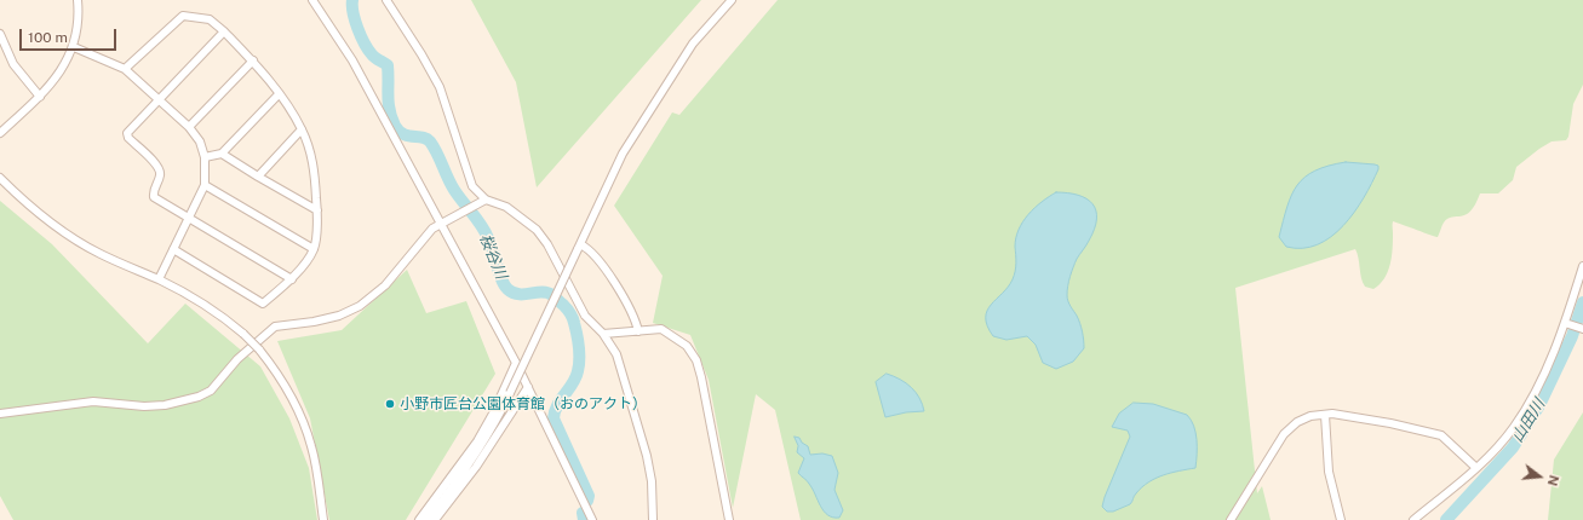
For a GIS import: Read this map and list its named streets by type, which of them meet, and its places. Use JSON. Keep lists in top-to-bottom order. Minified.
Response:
{"water":["桜谷川","山田川"],"places":["小野市匠台公園体育館（おのアクト）"],"scale_bar":"100 m","north":"right"}
